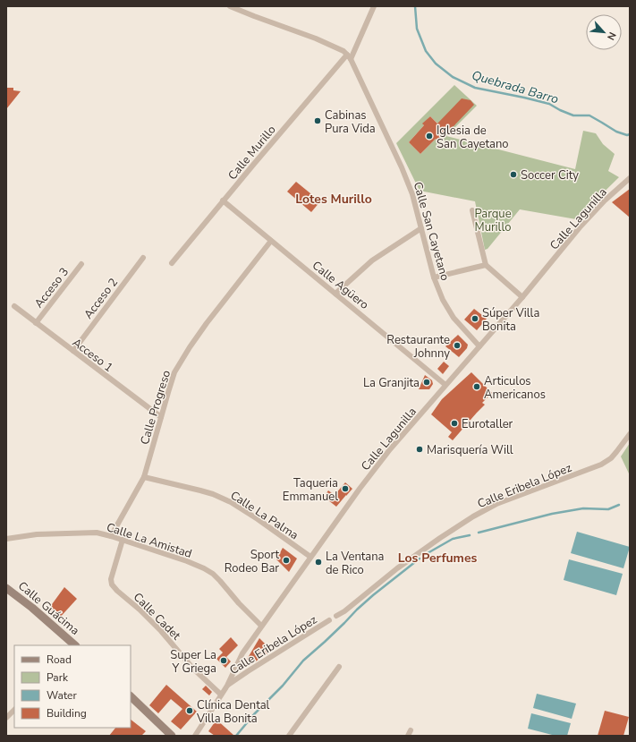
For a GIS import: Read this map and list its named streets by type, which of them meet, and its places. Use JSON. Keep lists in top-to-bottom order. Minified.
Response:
{"streets":{"main road":["Calle Guácima"],"street":["Calle Murillo","Calle Lagunilla","Calle San Cayetano","Calle Agüero","Acceso 3","Acceso 2","Acceso 1","Calle Progreso","Calle Eribela López","Calle La Palma","Calle La Amistad","Calle Cadet"]},"crossings":[["Calle Murillo","Calle San Cayetano"],["Calle Murillo","Calle Agüero"],["Calle Lagunilla","Calle San Cayetano"],["Calle Lagunilla","Calle Agüero"],["Calle Lagunilla","Calle Eribela López"],["Calle Lagunilla","Calle La Palma"],["Calle Lagunilla","Calle La Amistad"],["Calle Lagunilla","Calle Cadet"],["Calle Agüero","Calle Progreso"],["Acceso 3","Acceso 1"],["Acceso 2","Acceso 1"],["Acceso 1","Calle Progreso"],["Calle Progreso","Calle La Palma"],["Calle Progreso","Calle La Amistad"],["Calle La Amistad","Calle Cadet"]],"districts":["Lotes Murillo","Los Perfumes"],"water":["Quebrada Barro"],"parks":["Parque Murillo"],"places":["Cabinas Pura Vida","Iglesia de San Cayetano","Soccer City","Súper Villa Bonita","Restaurante Johnny","La Granjita","Articulos Americanos","Eurotaller","Marisquería Will","Taqueria Emmanuel","Sport Rodeo Bar","La Ventana de Rico","Super La Y Griega","Clínica Dental Villa Bonita"],"legend":["Road","Park","Water","Building"],"north":"bottom right"}
